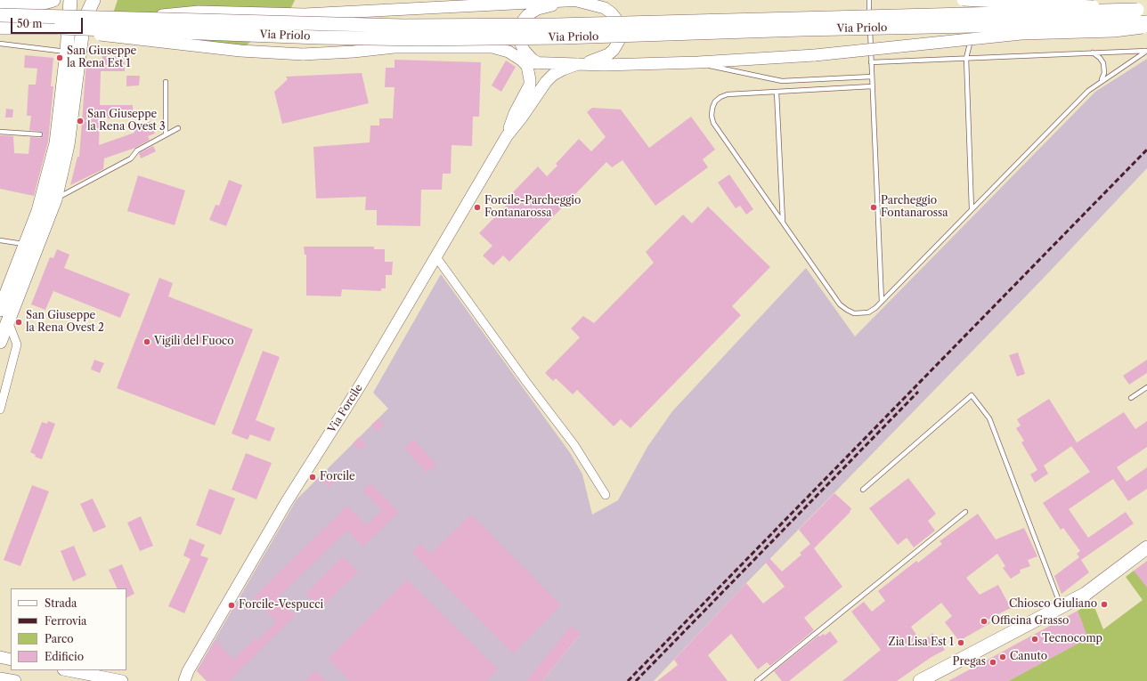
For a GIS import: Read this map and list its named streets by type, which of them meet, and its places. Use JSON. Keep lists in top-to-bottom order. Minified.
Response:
{"streets":{"main road":["Via Priolo"],"street":["Via Forcile"]},"places":["San Giuseppe la Rena Est 1","San Giuseppe la Rena Ovest 3","Forcile-Parcheggio Fontanarossa","Parcheggio Fontanarossa","San Giuseppe la Rena Ovest 2","Vigili del Fuoco","Forcile","Chiosco Giuliano","Forcile-Vespucci","Officina Grasso","Tecnocomp","Zia Lisa Est 1","Canuto","Pregas"],"legend":["Strada","Ferrovia","Parco","Edificio"],"scale_bar":"50 m"}
